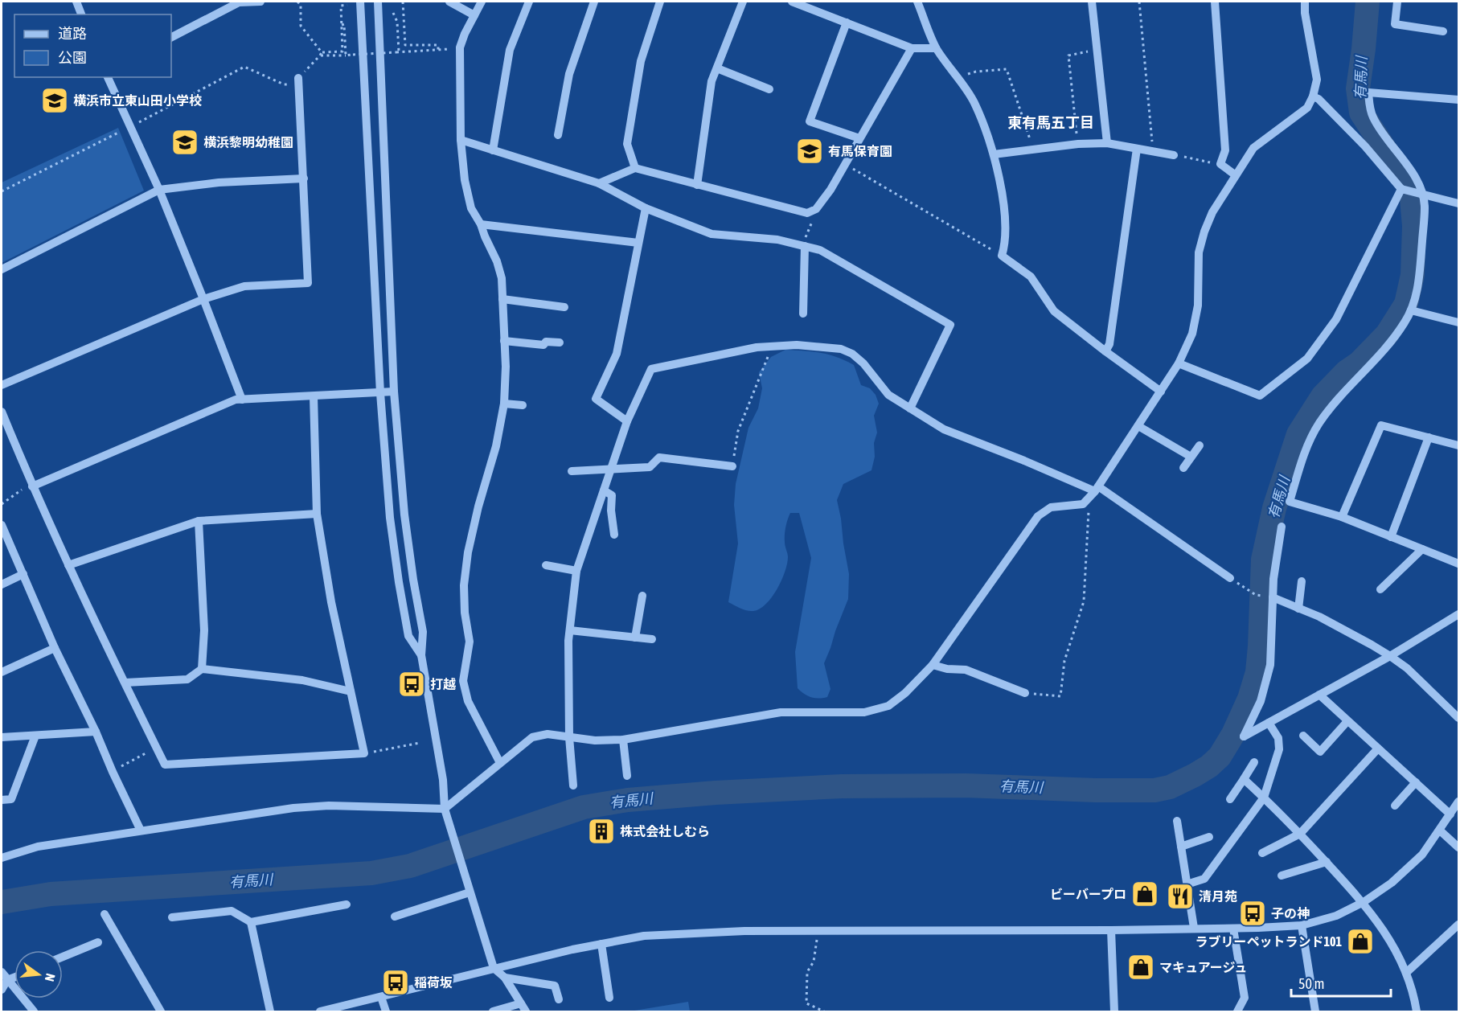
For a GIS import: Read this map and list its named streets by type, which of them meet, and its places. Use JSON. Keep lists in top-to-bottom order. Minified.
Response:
{"districts":["東有馬五丁目"],"water":["有馬川"],"places":{"school or university":["横浜市立東山田小学校","横浜黎明幼稚園","有馬保育園"],"bus stop":["打越","子の神","稲荷坂"],"building":["株式会社しむら"],"shop":["ビーバープロ","ラブリーペットランド101","マキュアージュ"],"restaurant":["清月苑"]},"legend":["道路","公園"],"scale_bar":"50 m","north":"right"}
